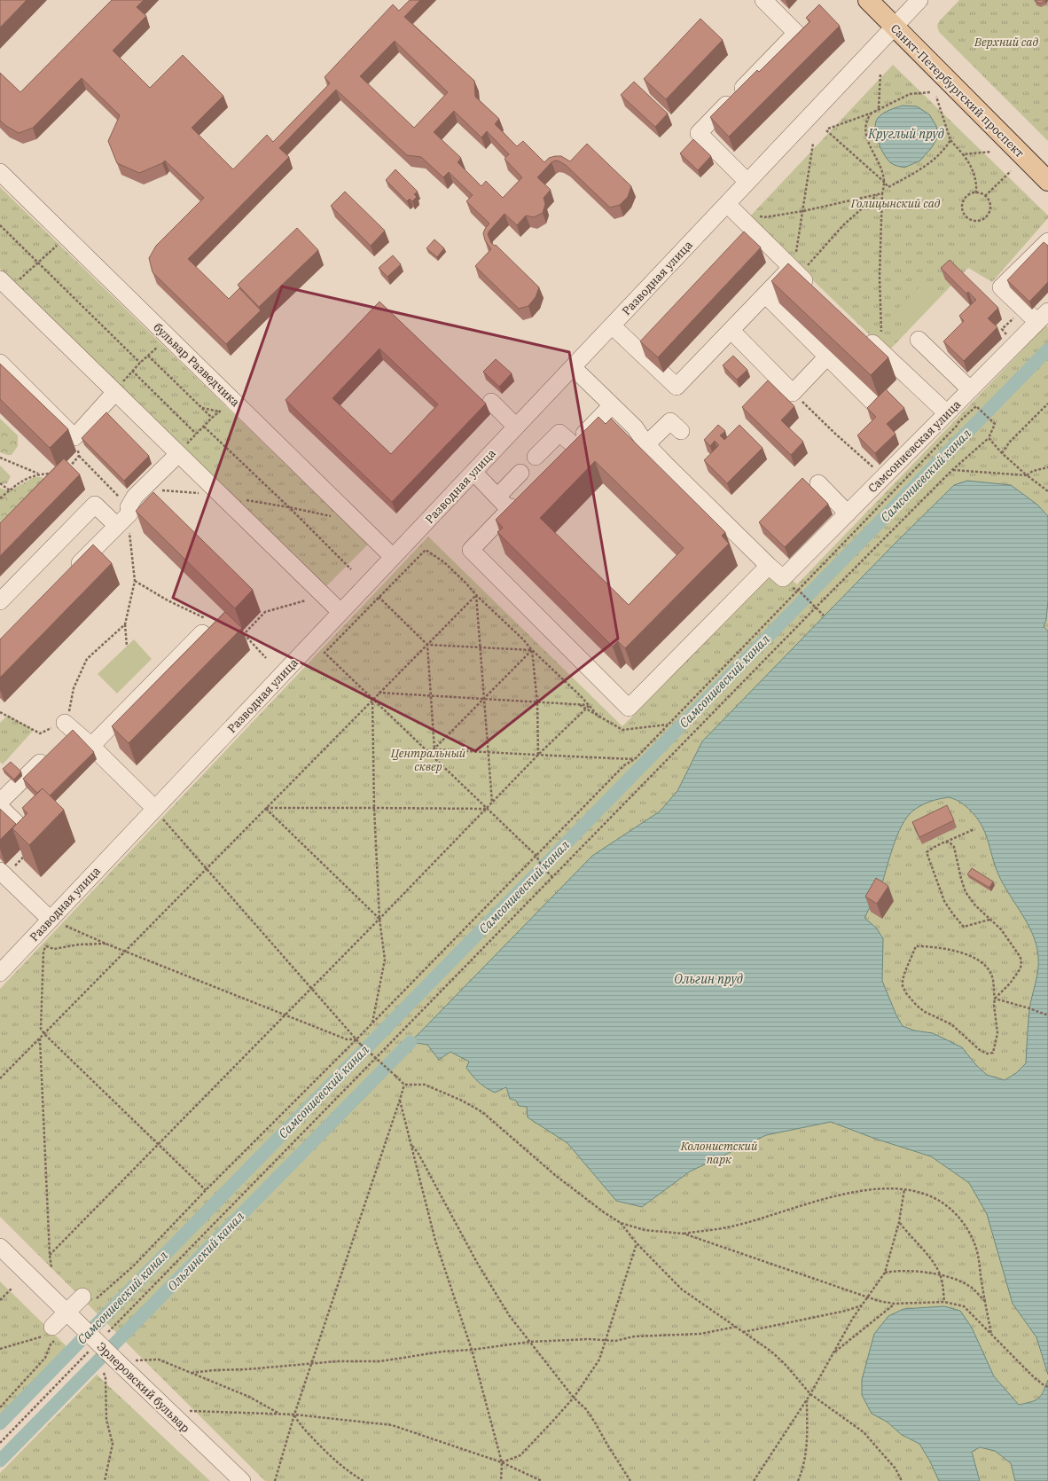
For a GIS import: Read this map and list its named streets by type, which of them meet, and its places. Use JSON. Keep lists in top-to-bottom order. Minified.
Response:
{"streets":{"main road":["Санкт-Петербургский проспект"],"street":["Разводная улица","бульвар Разведчика","Самсониевская улица","Эрлеровский бульвар"]},"crossings":[["Санкт-Петербургский проспект","Разводная улица"],["Разводная улица","бульвар Разведчика"]],"water":["Круглый пруд","Самсониевский канал","Ольгин пруд","Ольгинский канал"],"parks":["Верхний сад","Голицынский сад","Центральный сквер","Колонистский парк"]}
